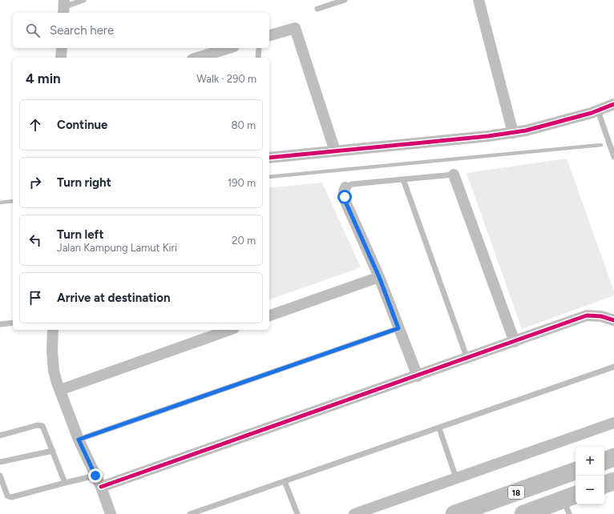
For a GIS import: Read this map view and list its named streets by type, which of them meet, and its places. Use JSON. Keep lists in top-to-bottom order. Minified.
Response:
{"streets":{"main road":["18"]},"page":{"search":"Search here","heading":["4 min","Walk · 290 m"],"list":[["Continue","80 m"],["Turn right","190 m"],["Turn left","Jalan Kampung Lamut Kiri","20 m"],"Arrive at destination"],"map_buttons":["+","−"]}}
